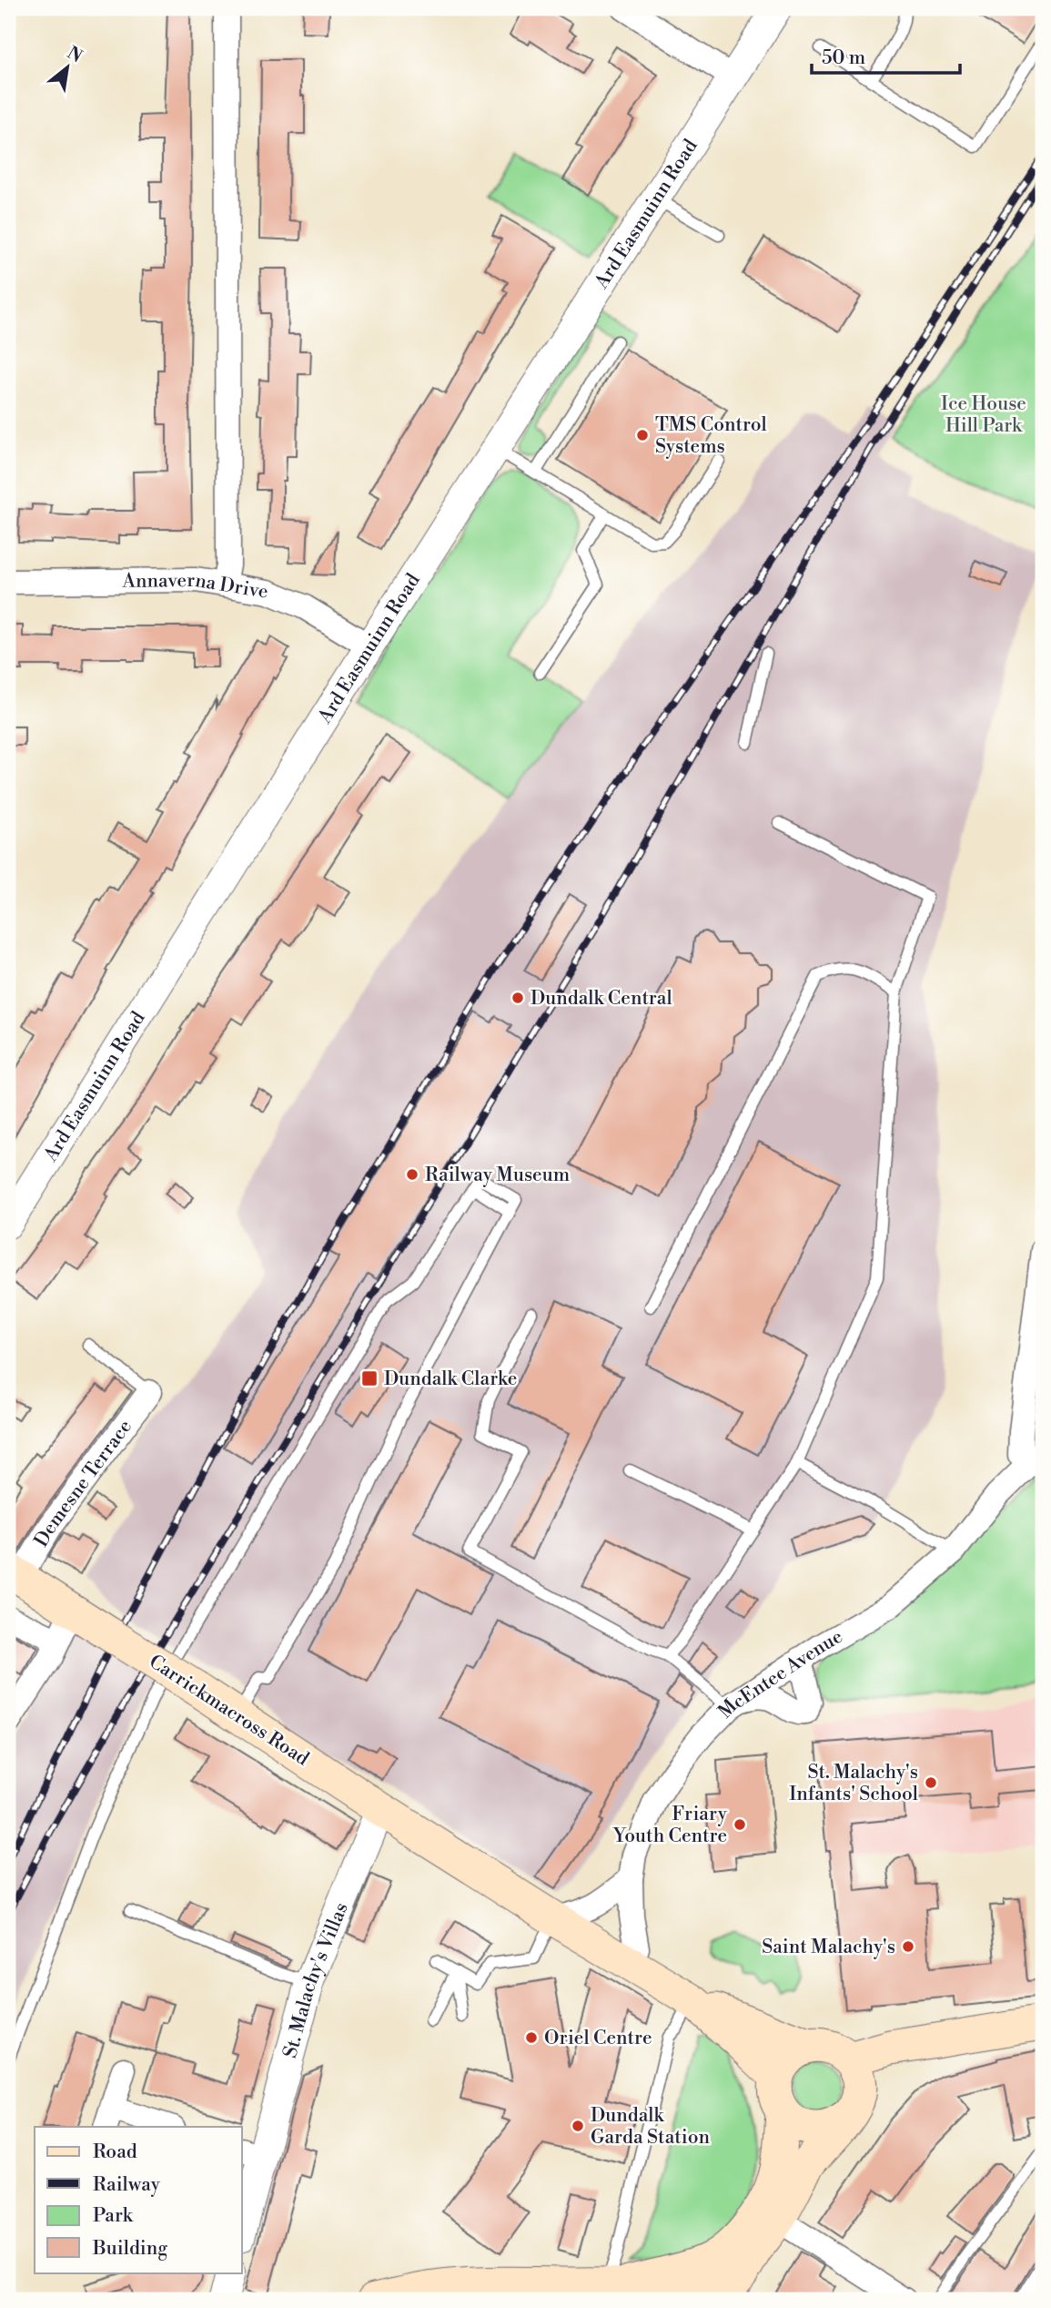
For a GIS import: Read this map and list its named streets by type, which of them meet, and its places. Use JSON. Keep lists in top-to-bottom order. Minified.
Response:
{"streets":{"main road":["Carrickmacross Road"],"street":["Ard Easmuinn Road","Annaverna Drive","Demesne Terrace","McEntee Avenue","St. Malachy's Villas"]},"crossings":[["Ard Easmuinn Road","Annaverna Drive"],["Demesne Terrace","Carrickmacross Road"],["McEntee Avenue","Carrickmacross Road"],["Carrickmacross Road","St. Malachy's Villas"]],"parks":["Ice House Hill Park"],"places":{"other":["TMS Control Systems","Dundalk Central","Railway Museum","St. Malachy's Infants' School","Friary Youth Centre","Saint Malachy's","Oriel Centre","Dundalk Garda Station"],"transit":["Dundalk Clarke"]},"legend":["Road","Railway","Park","Building"],"scale_bar":"50 m","north":"top right"}
